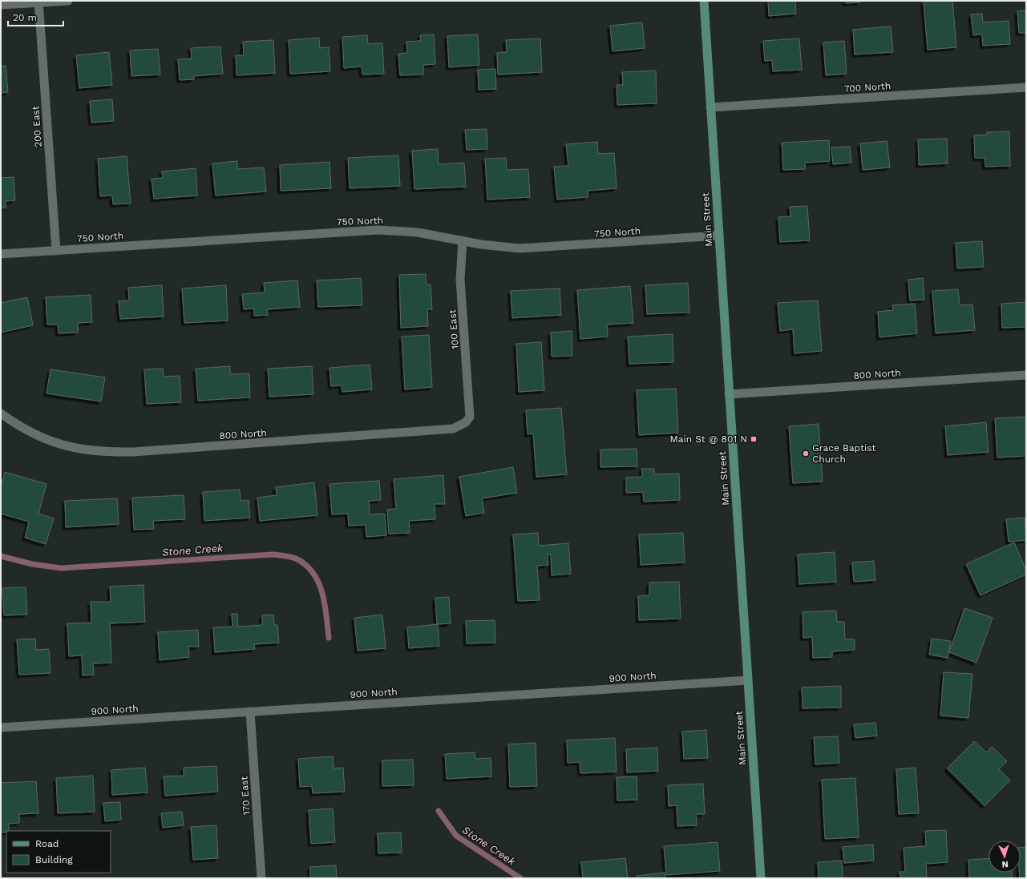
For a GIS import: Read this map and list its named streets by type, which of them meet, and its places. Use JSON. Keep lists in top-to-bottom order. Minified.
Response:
{"streets":{"main road":["Main Street"],"street":["700 North","200 East","750 North","100 East","800 North","900 North","170 East"]},"crossings":[["700 North","Main Street"],["200 East","750 North"],["Main Street","750 North"],["Main Street","800 North"],["Main Street","900 North"],["750 North","100 East"],["100 East","800 North"],["900 North","170 East"]],"water":["Stone Creek"],"places":{"transit":["Main St @ 801 N"],"other":["Grace Baptist Church"]},"legend":["Road","Building"],"scale_bar":"20 m","north":"bottom"}
